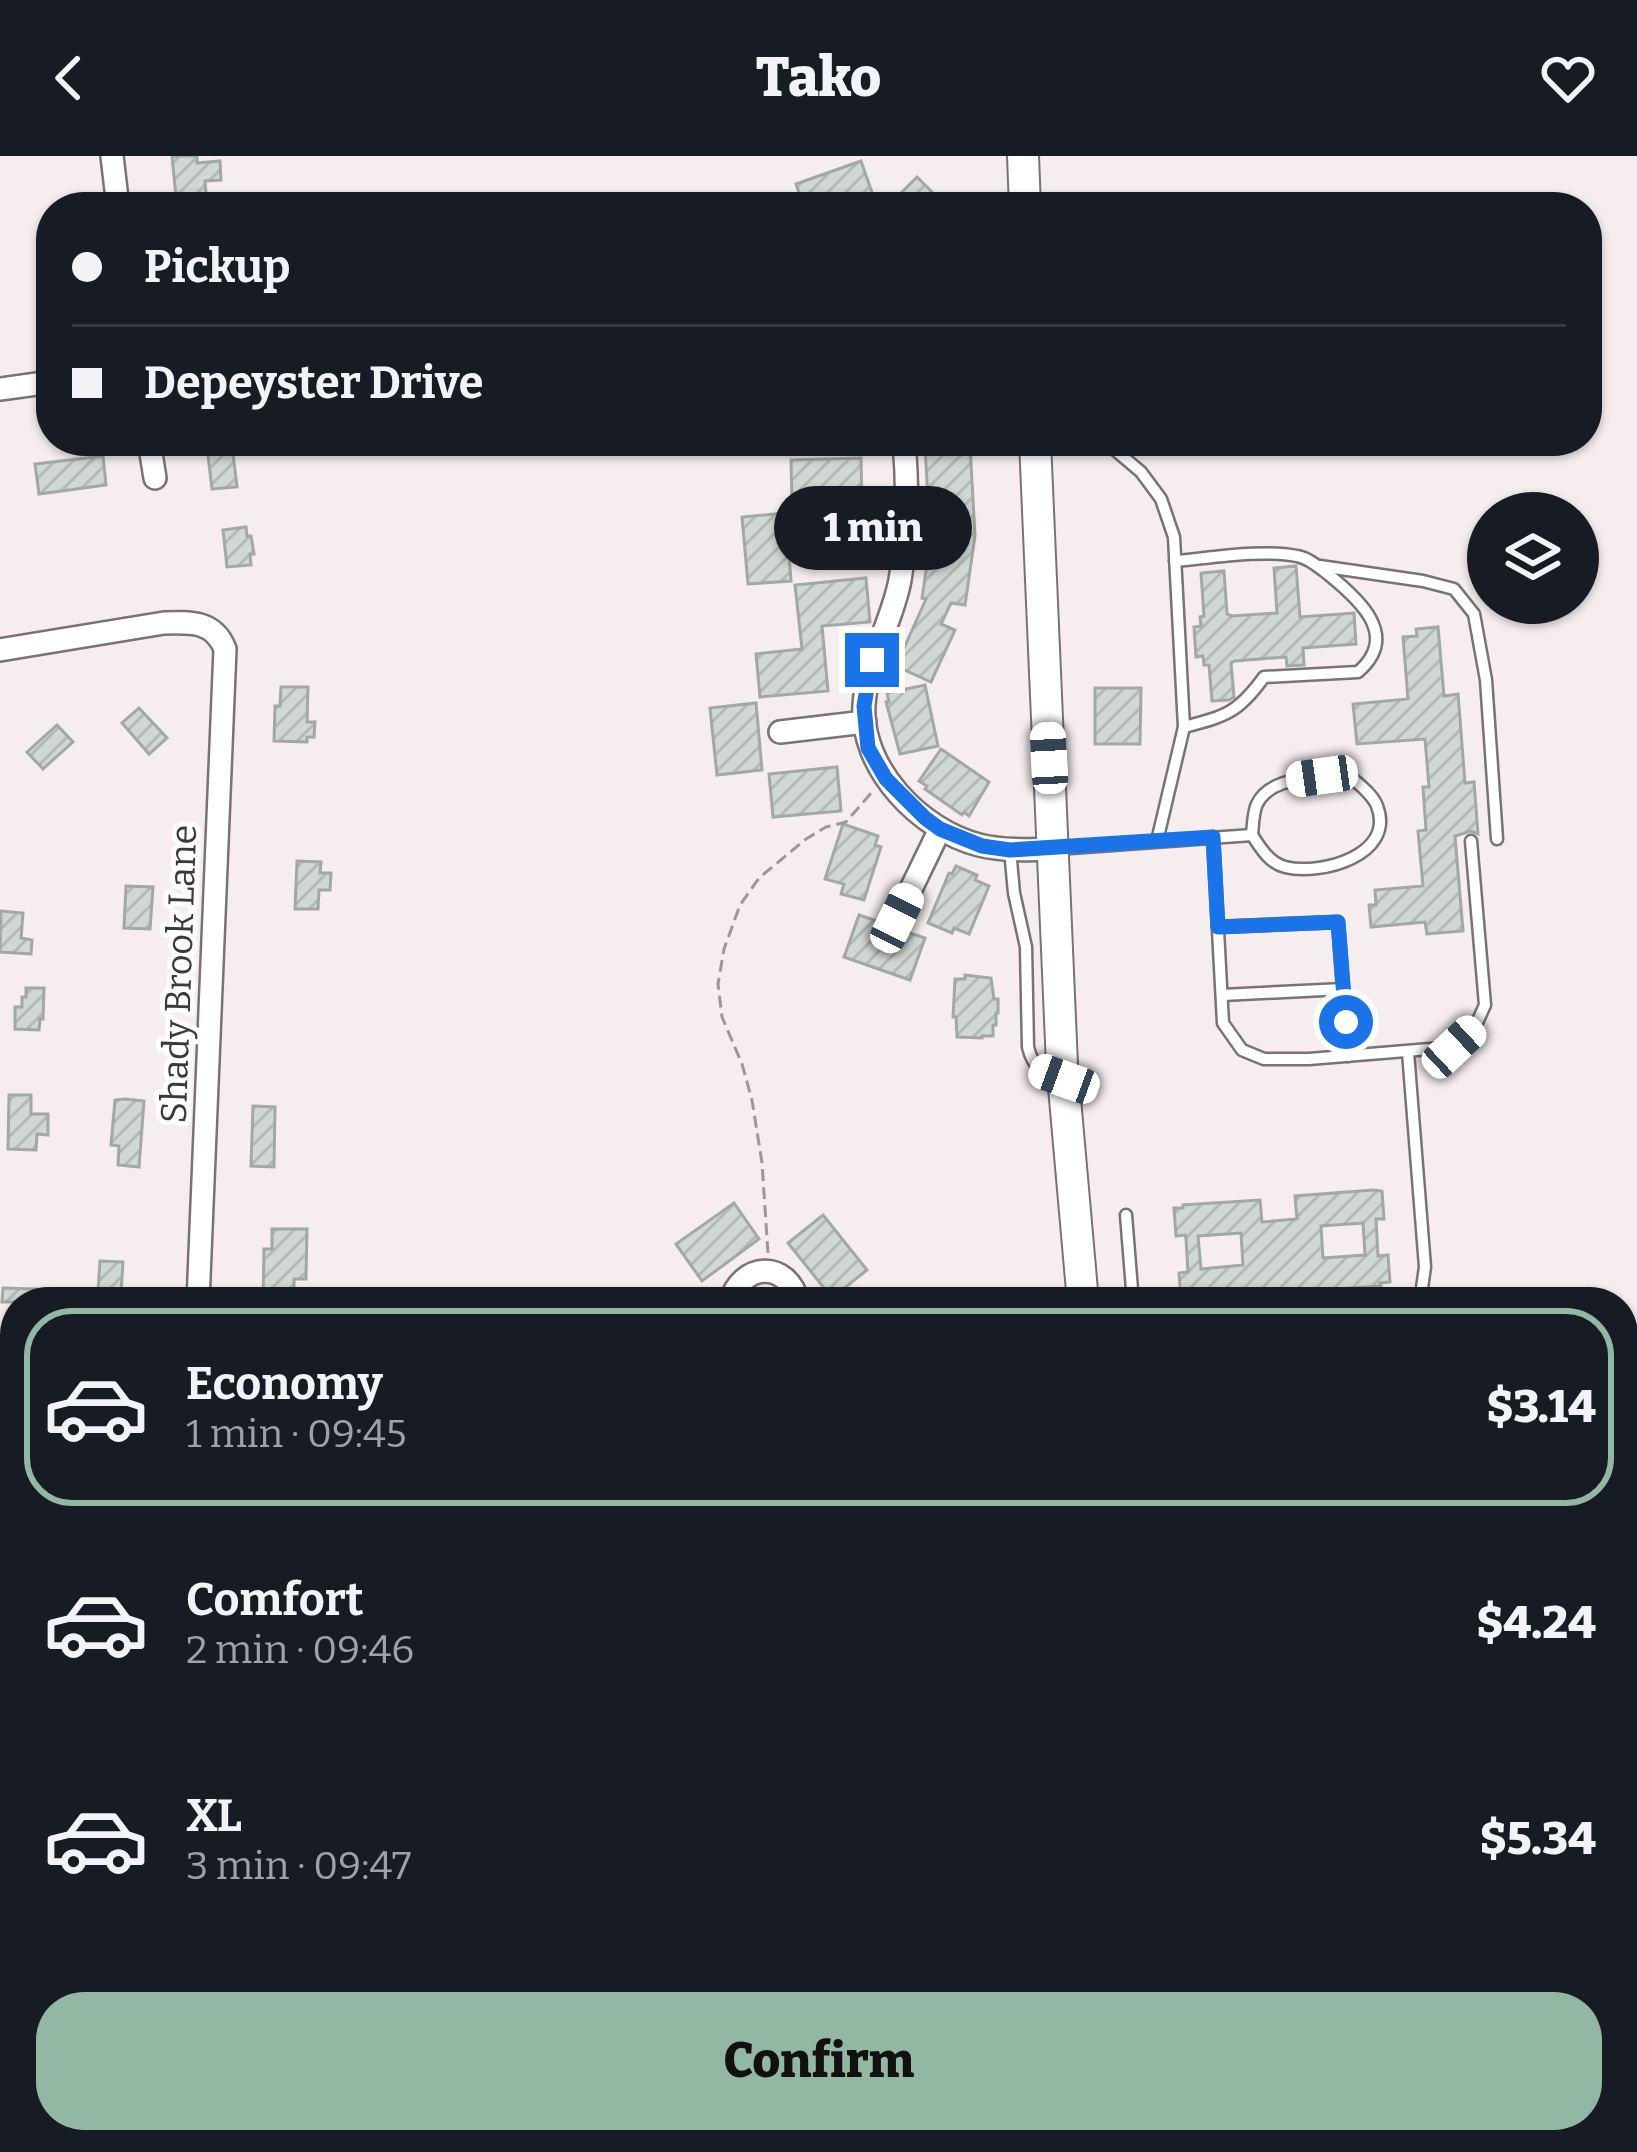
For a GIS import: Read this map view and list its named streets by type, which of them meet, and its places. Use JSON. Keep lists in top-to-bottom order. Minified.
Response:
{"streets":{"street":["Shady Brook Lane"]},"page":{"header":"Tako","banner":["Pickup","Depeyster Drive"],"bubble":"1 min","list":[{"name":"Economy","note":"1 min · 09:45","value":"$3.14"},{"name":"Comfort","note":"2 min · 09:46","value":"$4.24"},{"name":"XL","note":"3 min · 09:47","value":"$5.34"}],"buttons":"Confirm"}}
